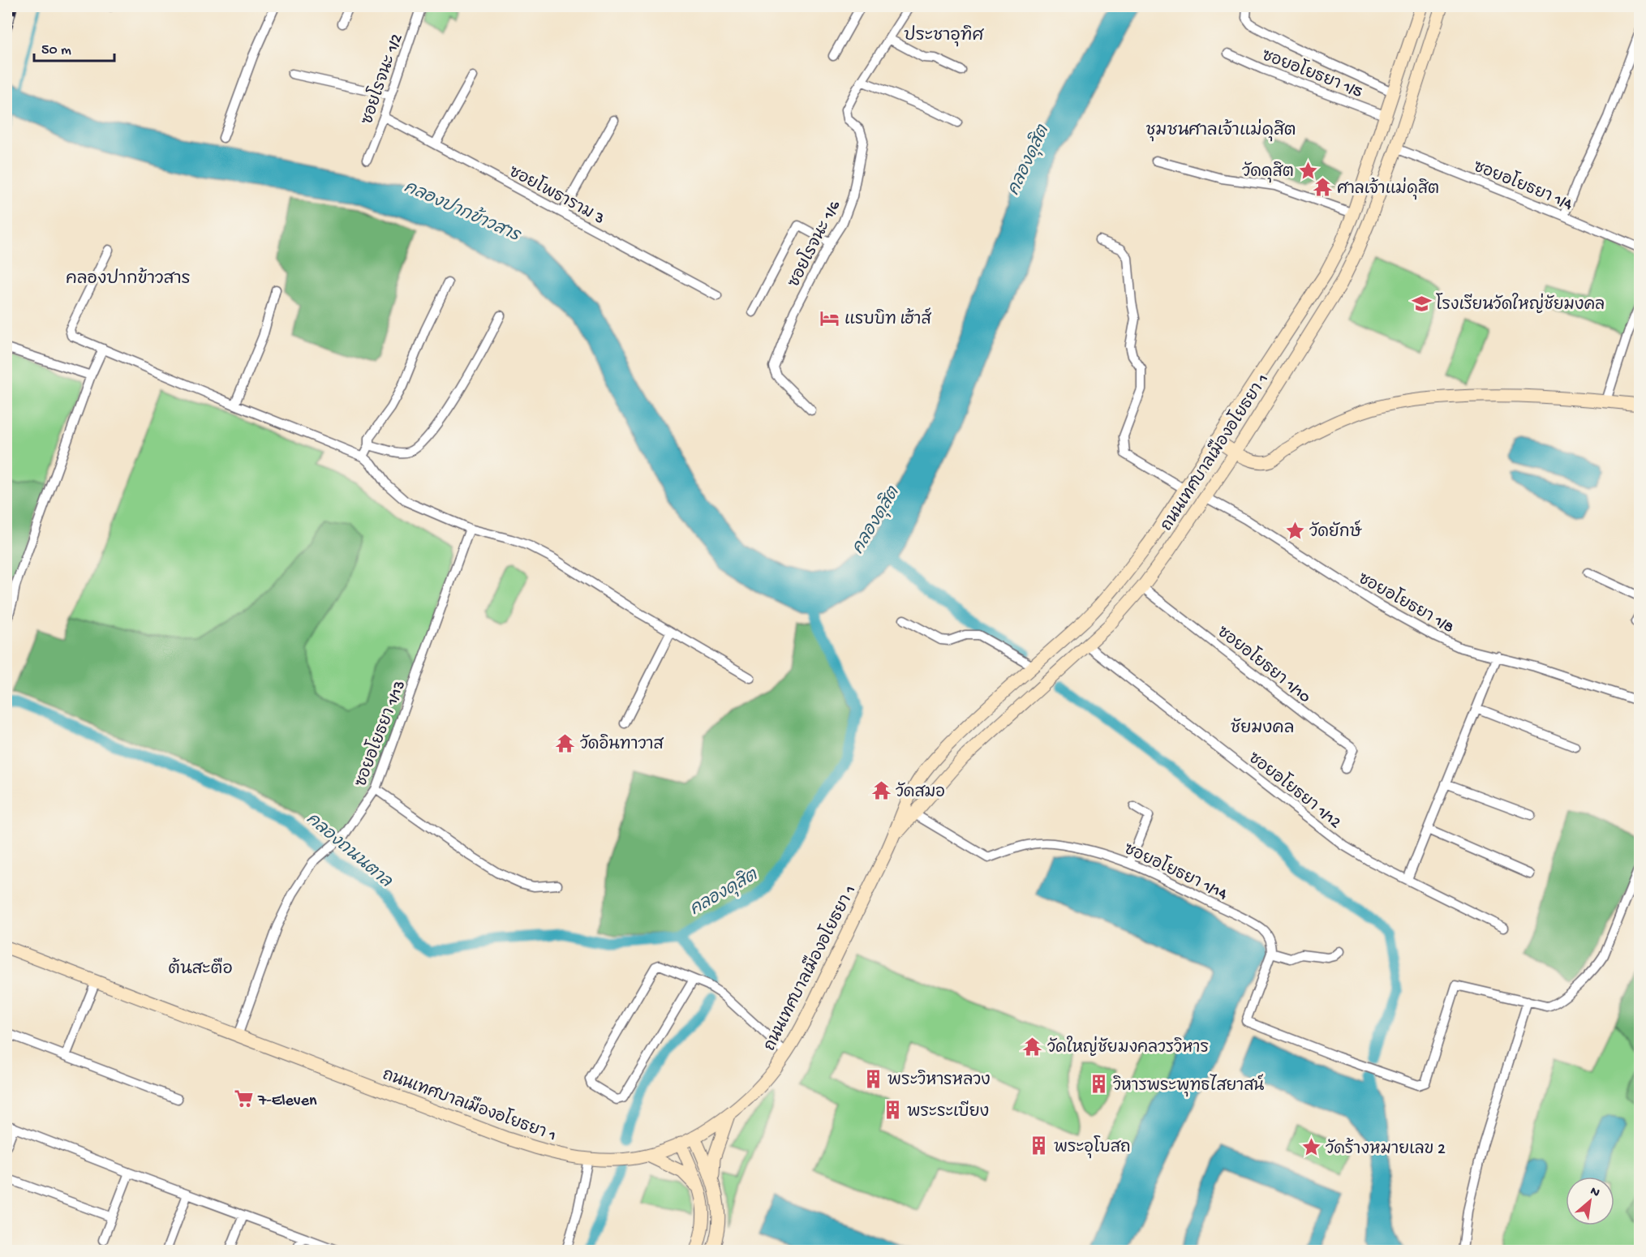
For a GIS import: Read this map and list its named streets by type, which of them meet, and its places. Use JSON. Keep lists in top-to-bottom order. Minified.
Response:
{"streets":{"main road":["ถนนเทศบาลเมืองอโยธยา 1"],"street":["ซอยอโยธยา 1/5","ซอยโรจนะ 1/2","ซอยอโยธยา 1/4","ซอยโพธาราม 3","ซอยโรจนะ 1/6","ซอยอโยธยา 1/8","ซอยอโยธยา 1/10","ซอยอโยธยา 1/13","ซอยอโยธยา 1/12","ซอยอโยธยา 1/14"]},"crossings":[["ซอยอโยธยา 1/5","ถนนเทศบาลเมืองอโยธยา 1"],["ซอยโรจนะ 1/2","ซอยโพธาราม 3"],["ซอยอโยธยา 1/4","ถนนเทศบาลเมืองอโยธยา 1"],["ถนนเทศบาลเมืองอโยธยา 1","ซอยอโยธยา 1/8"],["ถนนเทศบาลเมืองอโยธยา 1","ซอยอโยธยา 1/10"],["ถนนเทศบาลเมืองอโยธยา 1","ซอยอโยธยา 1/13"],["ถนนเทศบาลเมืองอโยธยา 1","ซอยอโยธยา 1/12"],["ถนนเทศบาลเมืองอโยธยา 1","ซอยอโยธยา 1/14"]],"districts":["ประชาอุทิศ","ชุมชนศาลเจ้าแม่ดุสิต","คลองปากข้าวสาร","ชัยมงคล","ต้นสะตือ"],"water":["คลองดุสิต","คลองปากข้าวสาร","คลองถนนตาล"],"places":{"place":["วัดดุสิต","วัดยักษ์","วัดร้างหมายเลข 2"],"temple":["ศาลเจ้าแม่ดุสิต","วัดอินทาวาส","วัดสมอ","วัดใหญ่ชัยมงคลวรวิหาร"],"school or university":["โรงเรียนวัดใหญ่ชัยมงคล"],"hotel":["แรบบิท เฮ้าส์"],"building":["พระวิหารหลวง","วิหารพระพุทธไสยาสน์","พระระเบียง","พระอุโบสถ"],"supermarket":["7-Eleven"]},"scale_bar":"50 m","north":"top right"}
